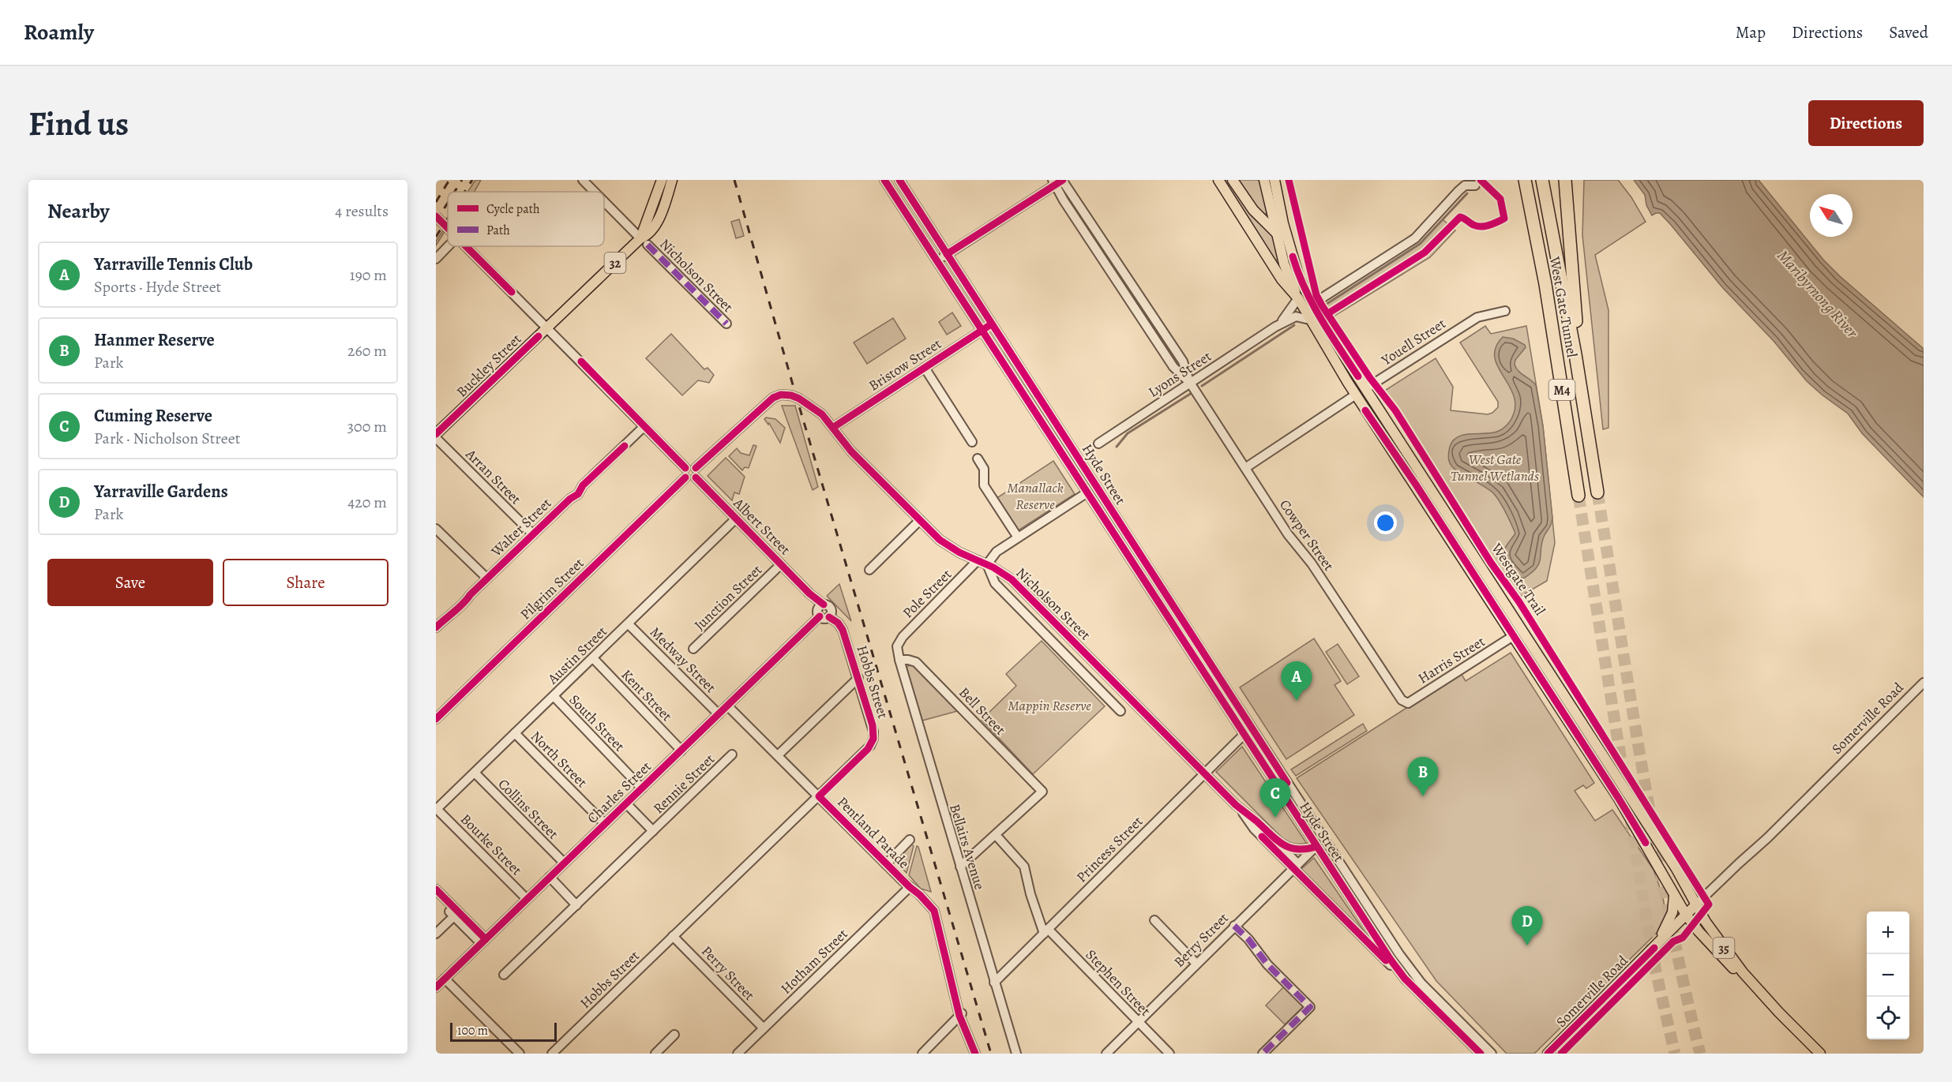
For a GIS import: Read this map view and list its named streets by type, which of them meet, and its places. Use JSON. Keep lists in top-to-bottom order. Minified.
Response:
{"streets":{"highway":["West Gate Tunnel","M4"],"main road":["32","Youell Street","Buckley Street","Somerville Road","35"],"street":["Nicholson Street","Bristow Street","Lyons Street","Hyde Street","Arran Street","Albert Street","Walter Street","Cowper Street","Pilgrim Street","Pole Street","Junction Street","Austin Street","Medway Street","Harris Street","Hobbs Street","Kent Street","Bell Street","South Street","North Street","Rennie Street","Charles Street","Collins Street","Pentland Parade","Bourke Street","Bellairs Avenue","Princess Street","Berry Street","Hotham Street","Perry Street","Stephen Street"],"cycle path":["Westgate Trail"]},"crossings":[["Nicholson Street","Bristow Street"],["Nicholson Street","Buckley Street"],["Nicholson Street","Hyde Street"],["Nicholson Street","Pole Street"],["Nicholson Street","Princess Street"],["Nicholson Street","Berry Street"],["Youell Street","Cowper Street"],["Youell Street","35"],["Bristow Street","Hyde Street"],["Lyons Street","Cowper Street"],["Lyons Street","35"],["Hyde Street","Princess Street"],["Hyde Street","Berry Street"],["Arran Street","Walter Street"],["Albert Street","Junction Street"],["Albert Street","Austin Street"],["Albert Street","Hobbs Street"],["Albert Street","Charles Street"],["Cowper Street","Harris Street"],["Pole Street","Bellairs Avenue"],["Austin Street","Medway Street"],["Austin Street","Kent Street"],["Austin Street","South Street"],["Austin Street","North Street"],["Austin Street","Collins Street"],["Austin Street","Bourke Street"],["Medway Street","Charles Street"],["Harris Street","35"],["Hobbs Street","Charles Street"],["Hobbs Street","Pentland Parade"],["Hobbs Street","Perry Street"],["Kent Street","Charles Street"],["Bell Street","Bellairs Avenue"],["Bell Street","Stephen Street"],["Somerville Road","35"],["South Street","Charles Street"],["North Street","Charles Street"],["Rennie Street","Charles Street"],["Charles Street","Collins Street"],["Charles Street","Pentland Parade"],["Charles Street","Bourke Street"],["Pentland Parade","Hotham Street"],["Bellairs Avenue","Princess Street"],["Princess Street","Stephen Street"],["Berry Street","Stephen Street"],["Hotham Street","Perry Street"]],"water":["Maribyrnong River"],"parks":["West Gate Tunnel Wetlands","Manallack Reserve","Mappin Reserve"],"legend":["Cycle path","Path"],"scale_bar":"100 m","north":"top left","page":{"header":"Roamly","nav":["Map","Directions","Saved"],"buttons":["Directions",["Save","Share"]],"title":"Find us","heading":["Nearby","4 results"],"list":[{"mark":"A","name":"Yarraville Tennis Club","note":"Sports · Hyde Street","value":"190 m"},{"mark":"B","name":"Hanmer Reserve","note":"Park","value":"260 m"},{"mark":"C","name":"Cuming Reserve","note":"Park · Nicholson Street","value":"300 m"},{"mark":"D","name":"Yarraville Gardens","note":"Park","value":"420 m"}],"pins":["A","B","C","D"],"map_buttons":["+","−"],"scale":"100 m"}}
